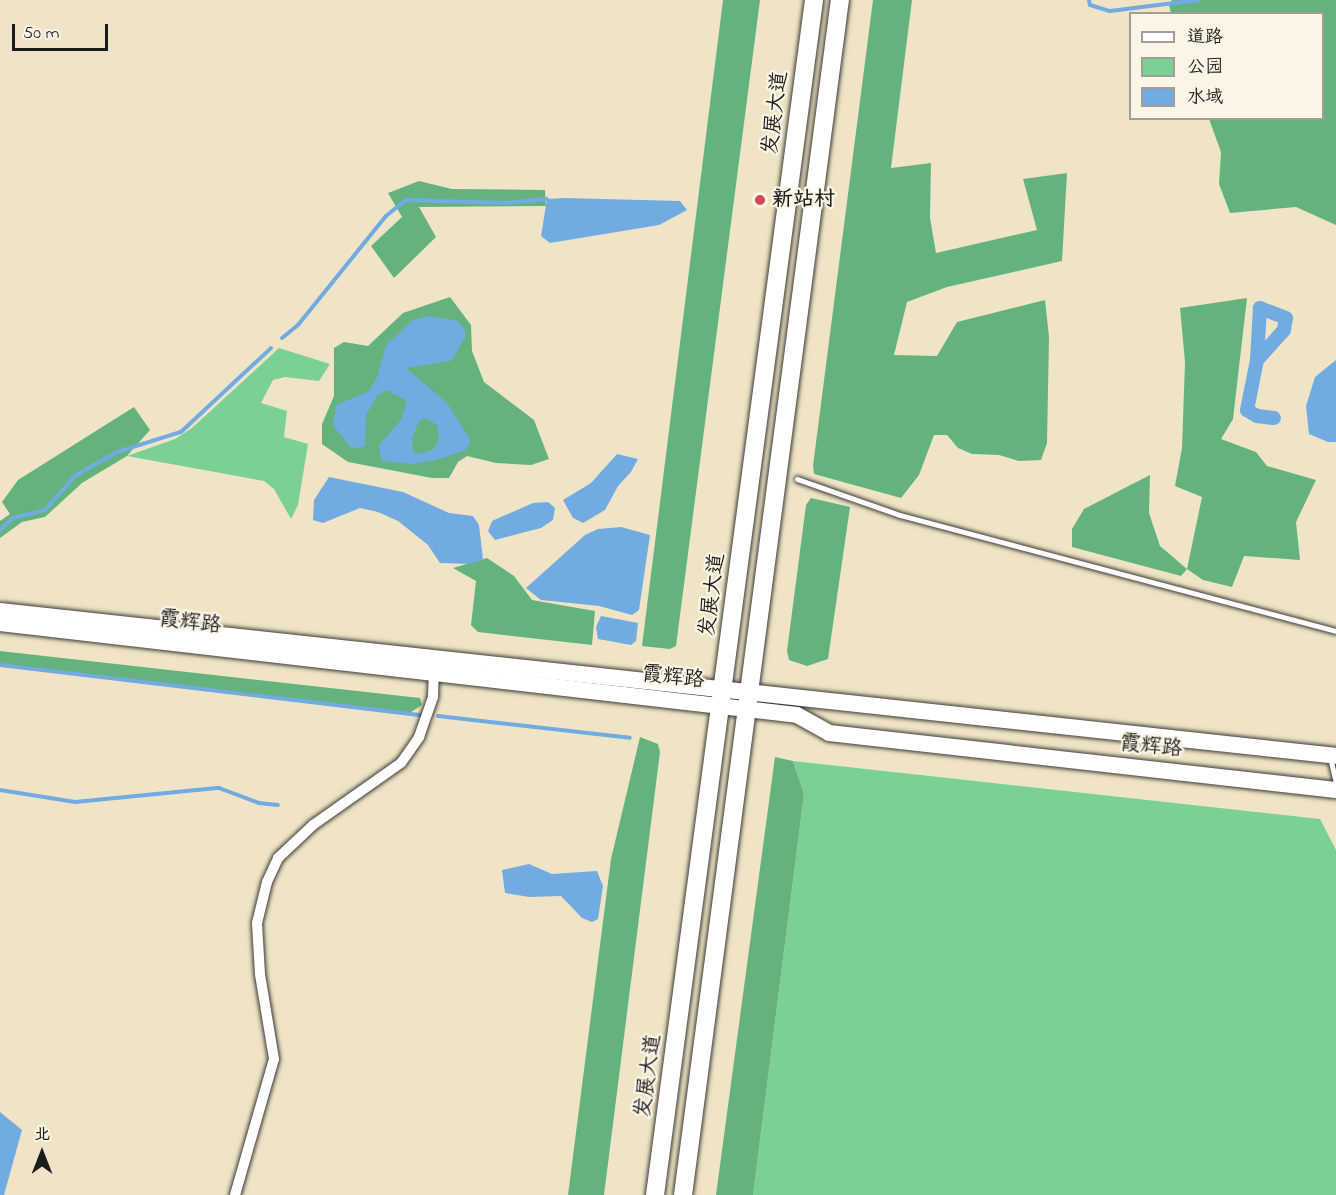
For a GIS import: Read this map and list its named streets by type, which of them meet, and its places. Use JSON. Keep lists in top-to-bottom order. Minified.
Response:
{"streets":{"main road":["发展大道"],"street":["霞辉路"]},"crossings":[["发展大道","霞辉路"]],"places":["新站村"],"legend":["道路","公园","水域"],"scale_bar":"50 m","north":"top"}
